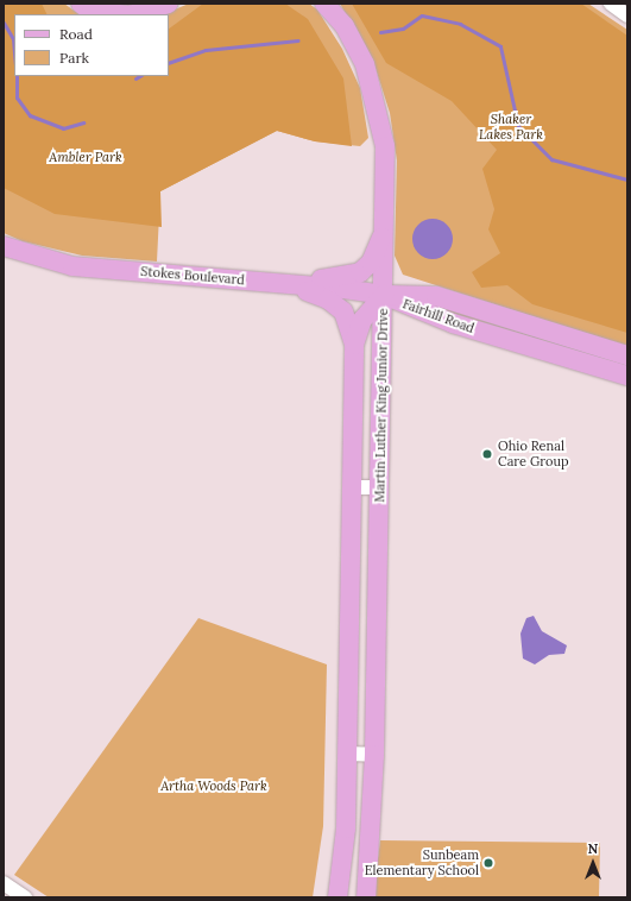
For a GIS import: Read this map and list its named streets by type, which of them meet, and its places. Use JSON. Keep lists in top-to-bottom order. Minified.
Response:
{"streets":{"main road":["Stokes Boulevard","Fairhill Road","Martin Luther King Junior Drive"]},"crossings":[["Stokes Boulevard","Fairhill Road"],["Stokes Boulevard","Martin Luther King Junior Drive"],["Fairhill Road","Martin Luther King Junior Drive"]],"parks":["Shaker Lakes Park","Ambler Park","Artha Woods Park"],"places":["Ohio Renal Care Group","Sunbeam Elementary School"],"legend":["Road","Park"],"north":"top"}
